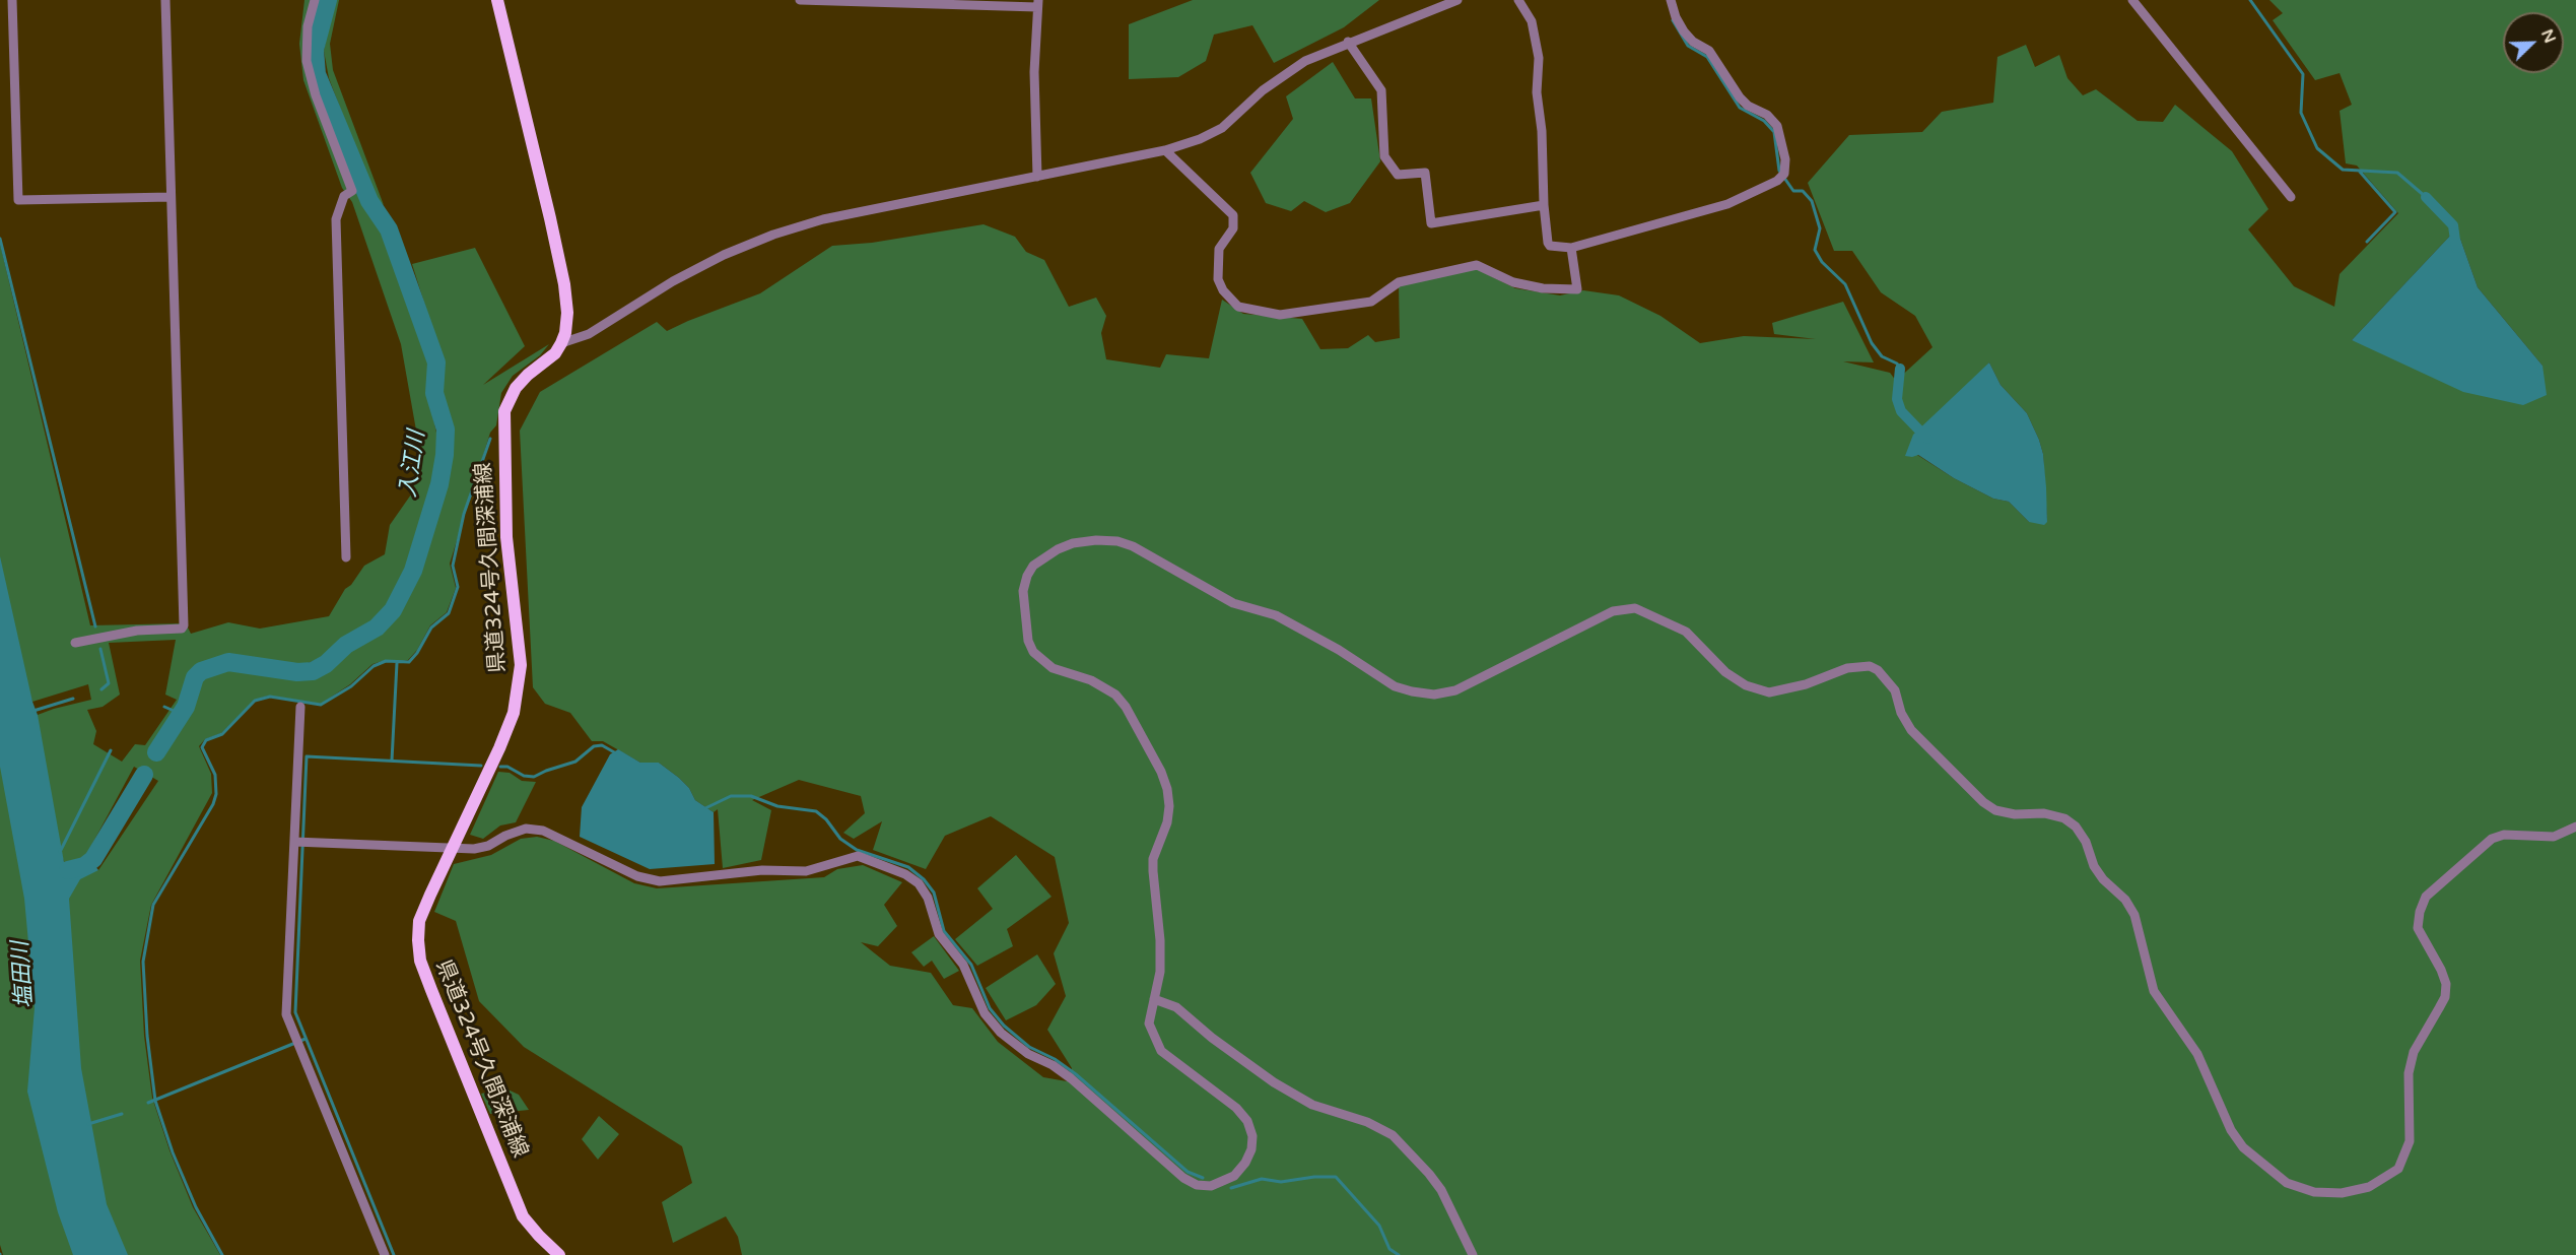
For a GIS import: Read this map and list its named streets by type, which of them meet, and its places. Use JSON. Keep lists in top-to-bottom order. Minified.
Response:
{"streets":{"main road":["県道324号久間深浦線"]},"water":["入江川","塩田川"],"north":"top right"}
